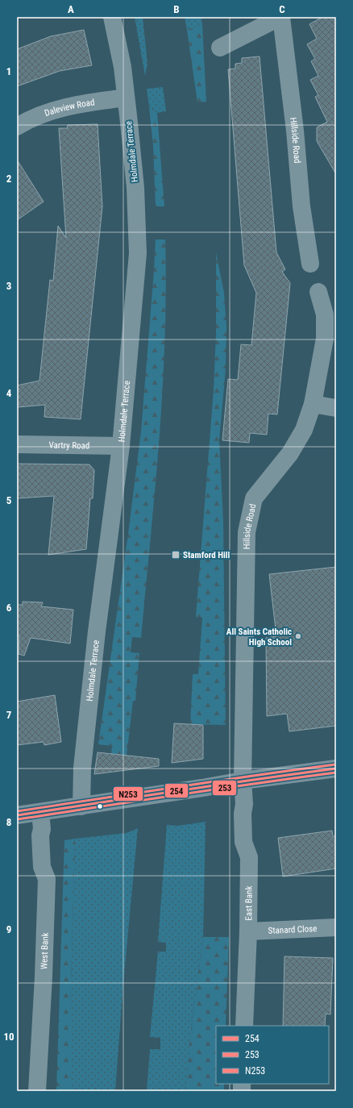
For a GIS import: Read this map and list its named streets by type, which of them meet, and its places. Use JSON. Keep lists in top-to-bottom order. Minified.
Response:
{"streets":{"street":["Daleview Road","Hillside Road","Holmdale Terrace","Vartry Road","East Bank","Stanard Close","West Bank"]},"crossings":[["Daleview Road","Holmdale Terrace"],["Hillside Road","East Bank"],["Holmdale Terrace","Vartry Road"],["East Bank","Stanard Close"]],"places":{"transit":["Stamford Hill"],"other":["All Saints Catholic High School"]},"lines":["transit line N253","transit line 254","transit line 253"],"legend":["254","253","N253"],"grid":{"columns":["A","B","C"],"rows":["1","2","3","4","5","6","7","8","9","10"]}}
